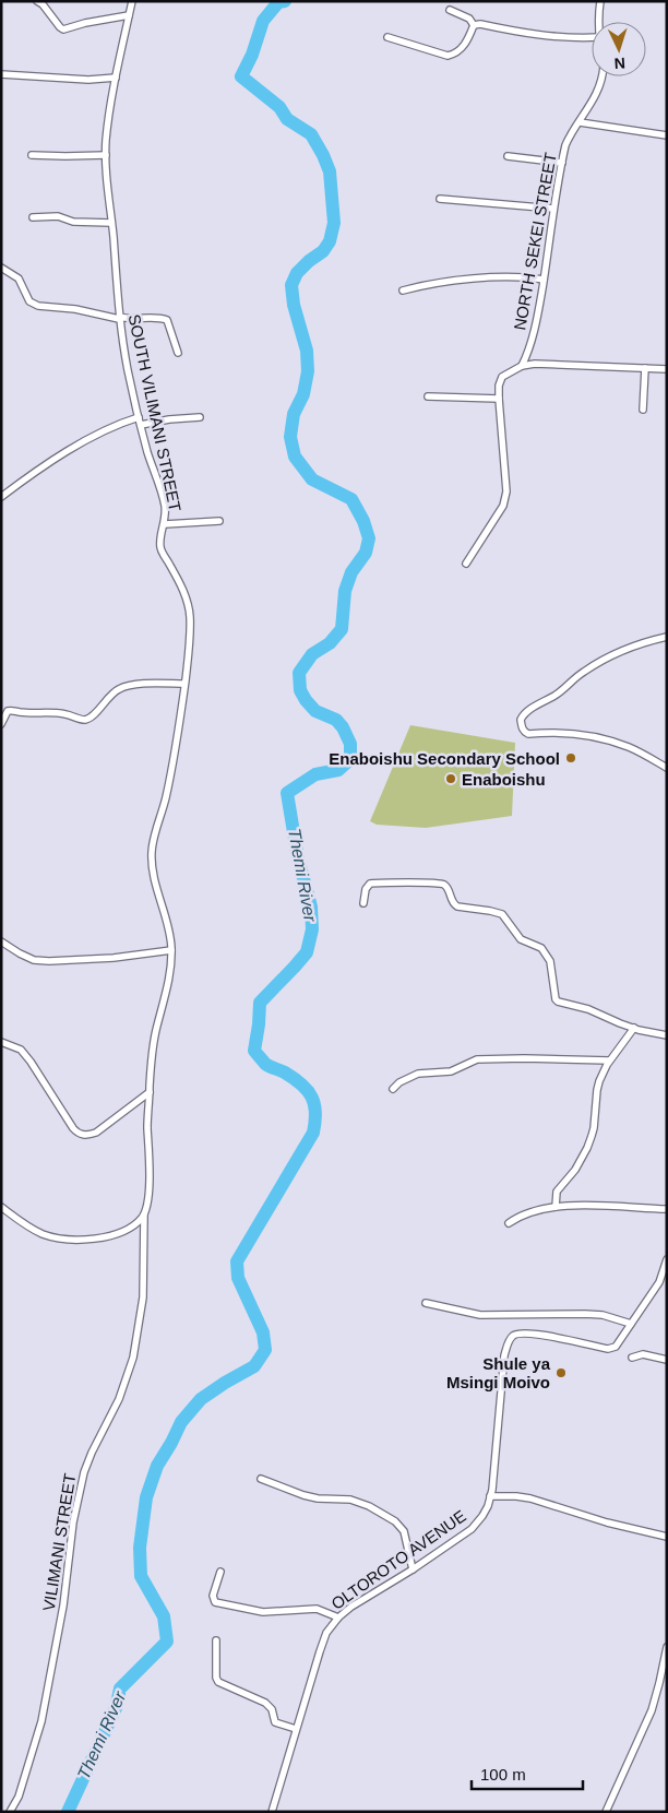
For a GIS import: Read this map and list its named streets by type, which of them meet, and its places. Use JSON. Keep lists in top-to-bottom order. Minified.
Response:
{"streets":{"street":["NORTH SEKEI STREET","SOUTH VILIMANI STREET","VILIMANI STREET","OLTOROTO AVENUE"]},"crossings":[["SOUTH VILIMANI STREET","VILIMANI STREET"]],"water":["Themi River"],"places":["Enaboishu Secondary School","Enaboishu","Shule ya Msingi Moivo"],"scale_bar":"100 m","north":"bottom"}
